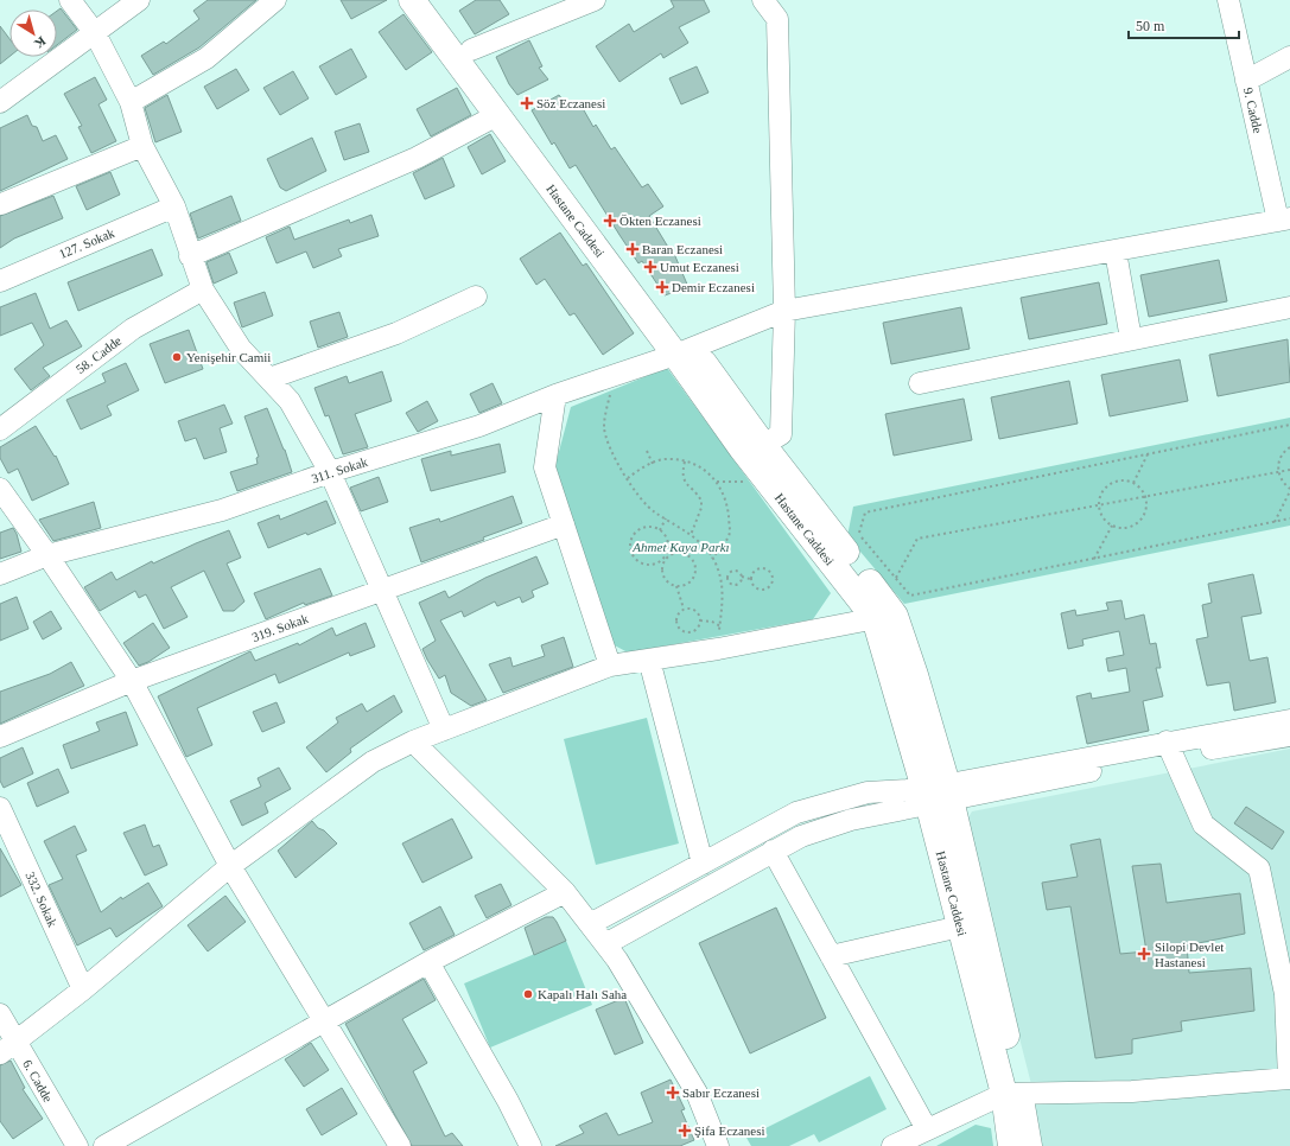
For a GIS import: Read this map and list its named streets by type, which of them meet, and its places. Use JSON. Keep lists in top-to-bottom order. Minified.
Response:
{"streets":{"main road":["Hastane Caddesi"],"street":["9. Cadde","127. Sokak","58. Cadde","311. Sokak","319. Sokak","332. Sokak","6. Cadde"]},"crossings":[["9. Cadde","311. Sokak"],["Hastane Caddesi","311. Sokak"]],"parks":["Ahmet Kaya Parkı"],"places":{"health":["Söz Eczanesi","Ökten Eczanesi","Baran Eczanesi","Umut Eczanesi","Demir Eczanesi","Silopi Devlet Hastanesi","Sabır Eczanesi","Şifa Eczanesi"],"other":["Yenişehir Camii","Kapalı Halı Saha"]},"scale_bar":"50 m","north":"bottom right"}
